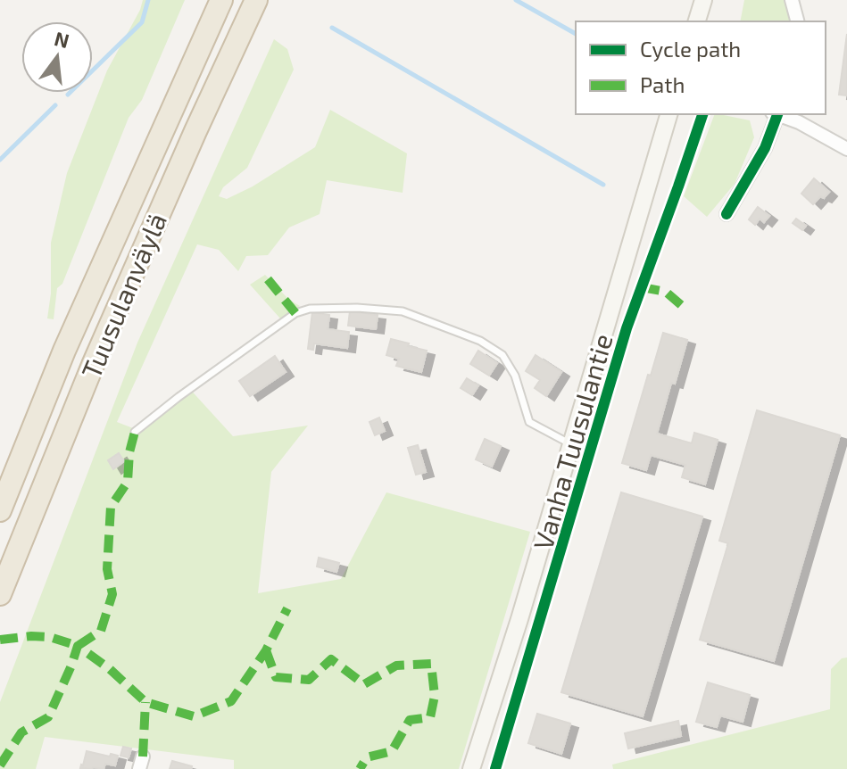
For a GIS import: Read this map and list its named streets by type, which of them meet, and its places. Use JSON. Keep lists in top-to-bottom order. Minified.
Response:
{"streets":{"highway":["Tuusulanväylä"],"main road":["Vanha Tuusulantie"]},"legend":["Cycle path","Path"],"north":"top"}
